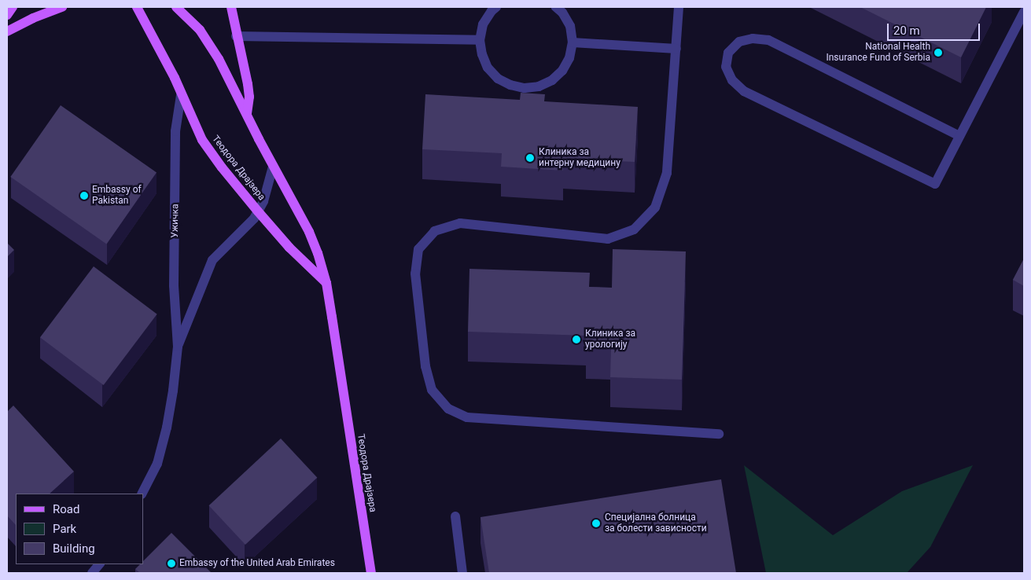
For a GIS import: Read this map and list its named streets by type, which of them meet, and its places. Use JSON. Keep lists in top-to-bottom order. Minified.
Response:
{"streets":{"main road":["Теодора Драјзера"],"street":["Ужичка"]},"crossings":[["Теодора Драјзера","Ужичка"]],"places":["National Health Insurance Fund of Serbia","Клиника за интерну медицину","Embassy of Pakistan","Клиника за урологију","Специјална болница за болести зависности","Embassy of the United Arab Emirates"],"legend":["Road","Park","Building"],"scale_bar":"20 m"}
